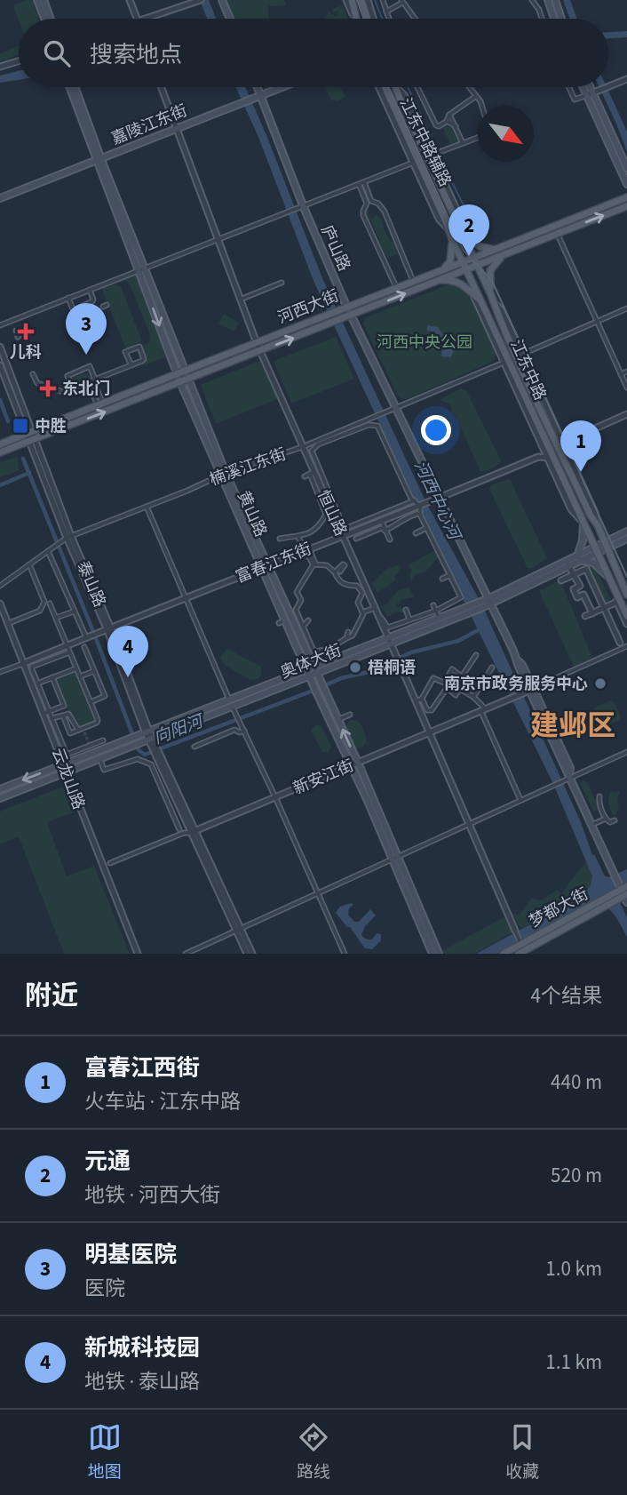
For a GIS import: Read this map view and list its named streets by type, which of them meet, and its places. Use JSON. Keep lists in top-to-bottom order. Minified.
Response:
{"streets":{"main road":["嘉陵江东街","庐山路","河西大街","江东中路","黄山路","奥体大街","梦都大街"],"street":["江东中路辅路","楠溪江东街","恒山路","富春江东街","泰山路","新安江街","云龙山路"]},"crossings":[["嘉陵江东街","庐山路"],["嘉陵江东街","恒山路"],["嘉陵江东街","黄山路"],["江东中路辅路","江东中路"],["庐山路","河西大街"],["庐山路","楠溪江东街"],["庐山路","富春江东街"],["庐山路","奥体大街"],["庐山路","新安江街"],["庐山路","梦都大街"],["河西大街","江东中路"],["河西大街","恒山路"],["河西大街","黄山路"],["河西大街","泰山路"],["江东中路","楠溪江东街"],["江东中路","富春江东街"],["江东中路","奥体大街"],["楠溪江东街","恒山路"],["楠溪江东街","黄山路"],["楠溪江东街","泰山路"],["恒山路","富春江东街"],["恒山路","奥体大街"],["恒山路","新安江街"],["恒山路","梦都大街"],["黄山路","富春江东街"],["黄山路","奥体大街"],["黄山路","新安江街"],["富春江东街","泰山路"],["富春江东街","云龙山路"],["泰山路","奥体大街"],["泰山路","新安江街"],["奥体大街","云龙山路"]],"districts":["建邺区"],"water":["河西中心河","向阳河"],"parks":["河西中央公园"],"places":{"health":["儿科","东北门"],"transit":["中胜"],"other":["梧桐语","南京市政务服务中心"]},"north":"bottom right","page":{"search":"搜索地点","pins":["2","3","1","4"],"heading":["附近","4个结果"],"list":[{"mark":"1","name":"富春江西街","note":"火车站 · 江东中路","value":"440 m"},{"mark":"2","name":"元通","note":"地铁 · 河西大街","value":"520 m"},{"mark":"3","name":"明基医院","note":"医院","value":"1.0 km"},{"mark":"4","name":"新城科技园","note":"地铁 · 泰山路","value":"1.1 km"}],"nav":["地图","路线","收藏"]}}
